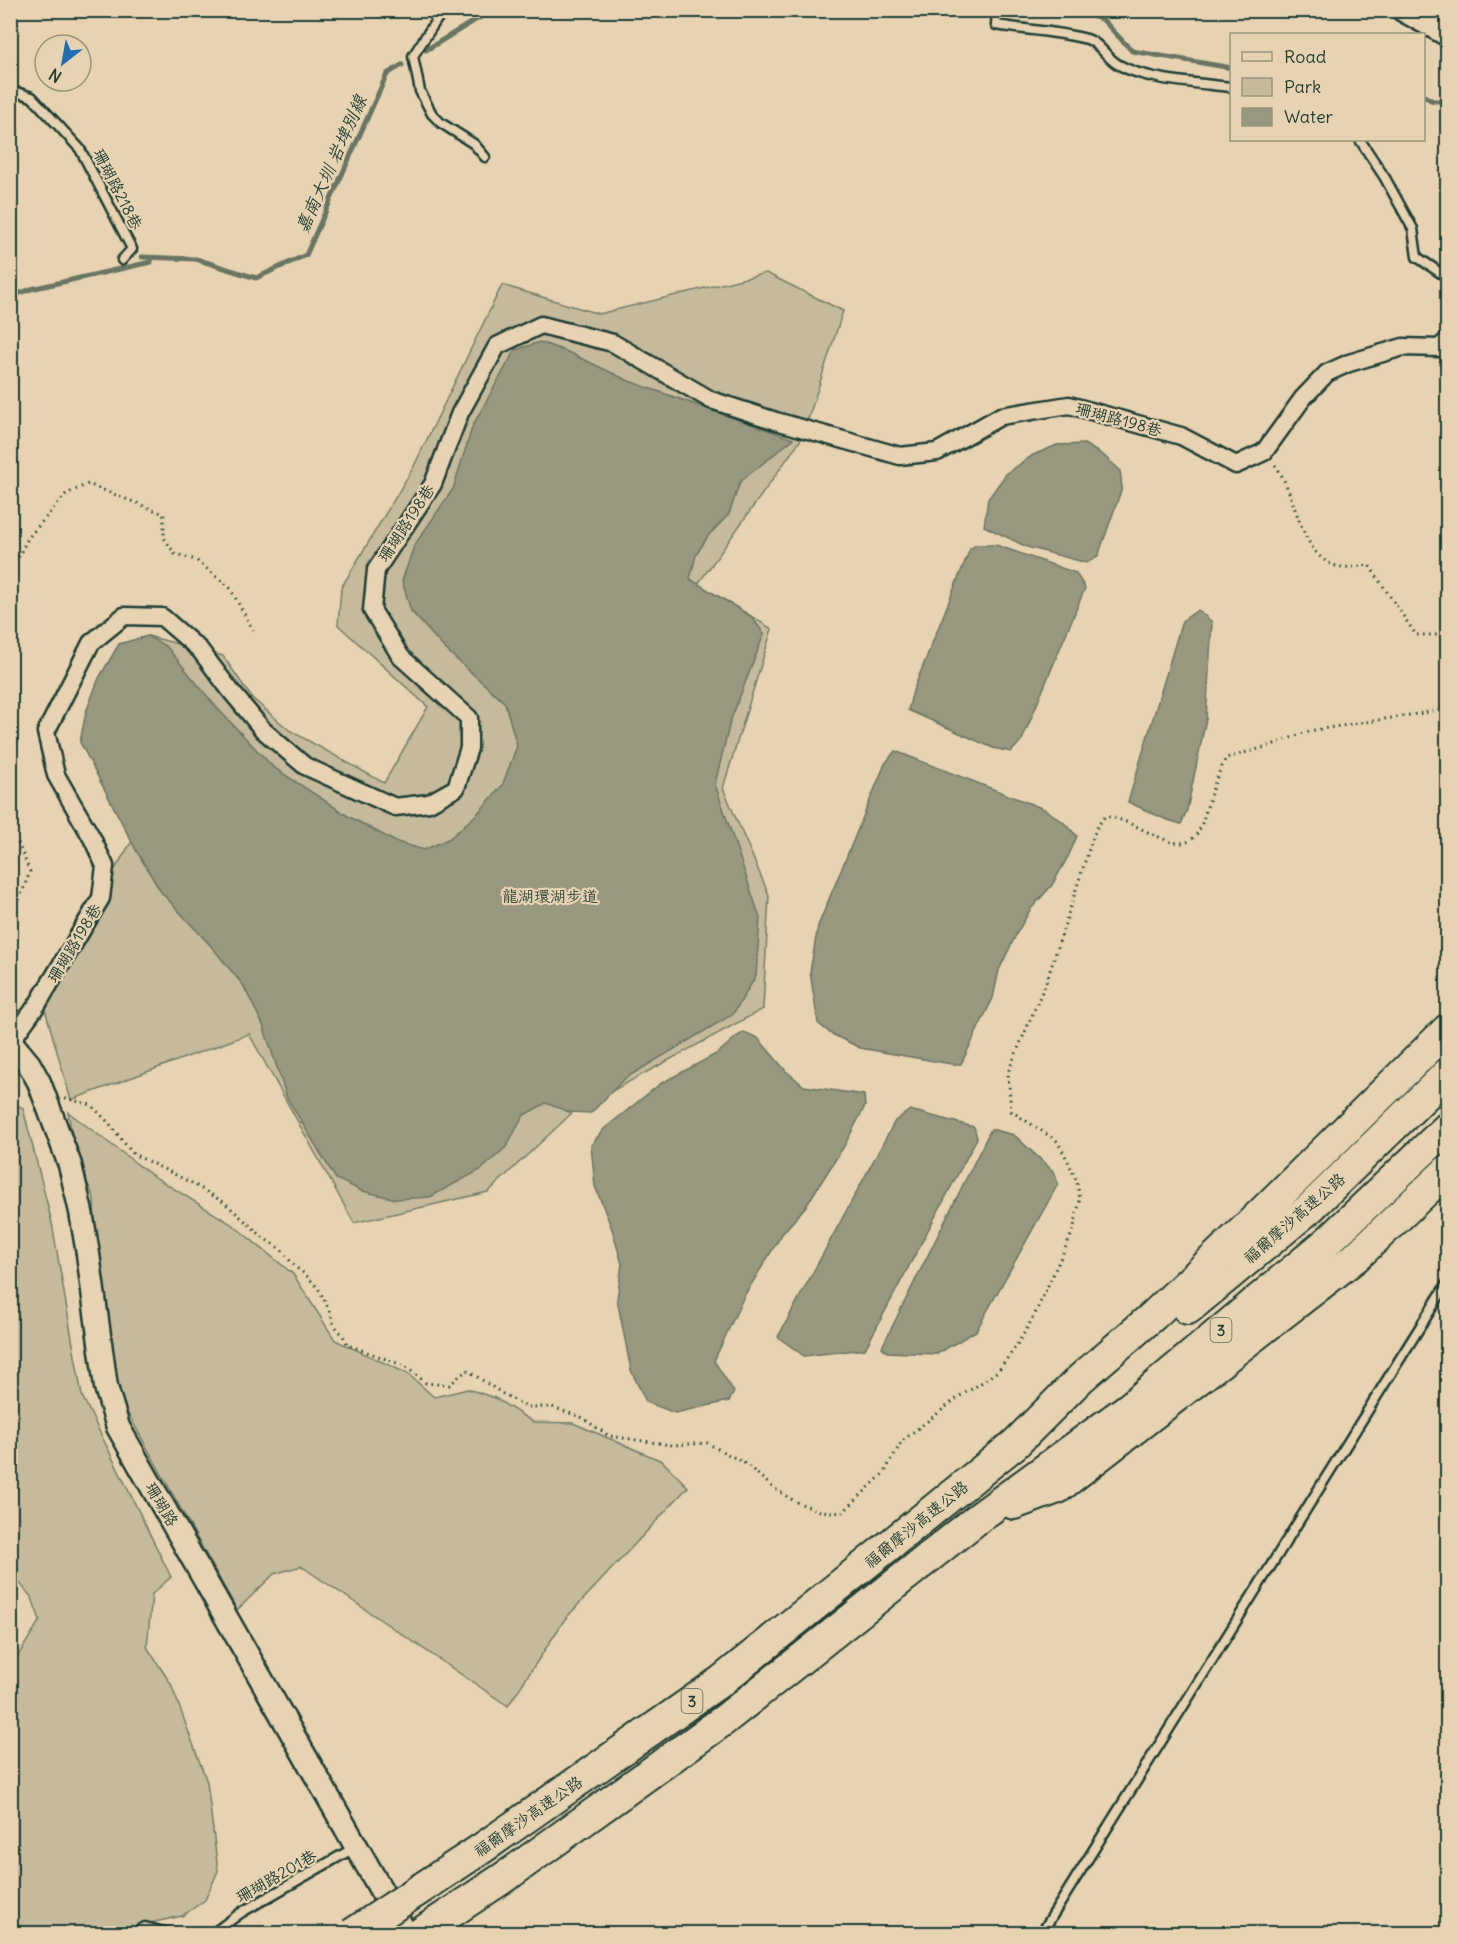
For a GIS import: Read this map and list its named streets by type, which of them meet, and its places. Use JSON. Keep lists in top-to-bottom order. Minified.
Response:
{"streets":{"highway":["福爾摩沙高速公路","3"],"street":["珊瑚路198巷","珊瑚路"],"lane":["珊瑚路218巷","珊瑚路201巷"]},"crossings":[["珊瑚路198巷","珊瑚路"],["珊瑚路","珊瑚路201巷"]],"water":["嘉南大圳 岩埤別線"],"parks":["龍湖環湖步道"],"legend":["Road","Park","Water"],"north":"bottom left"}
